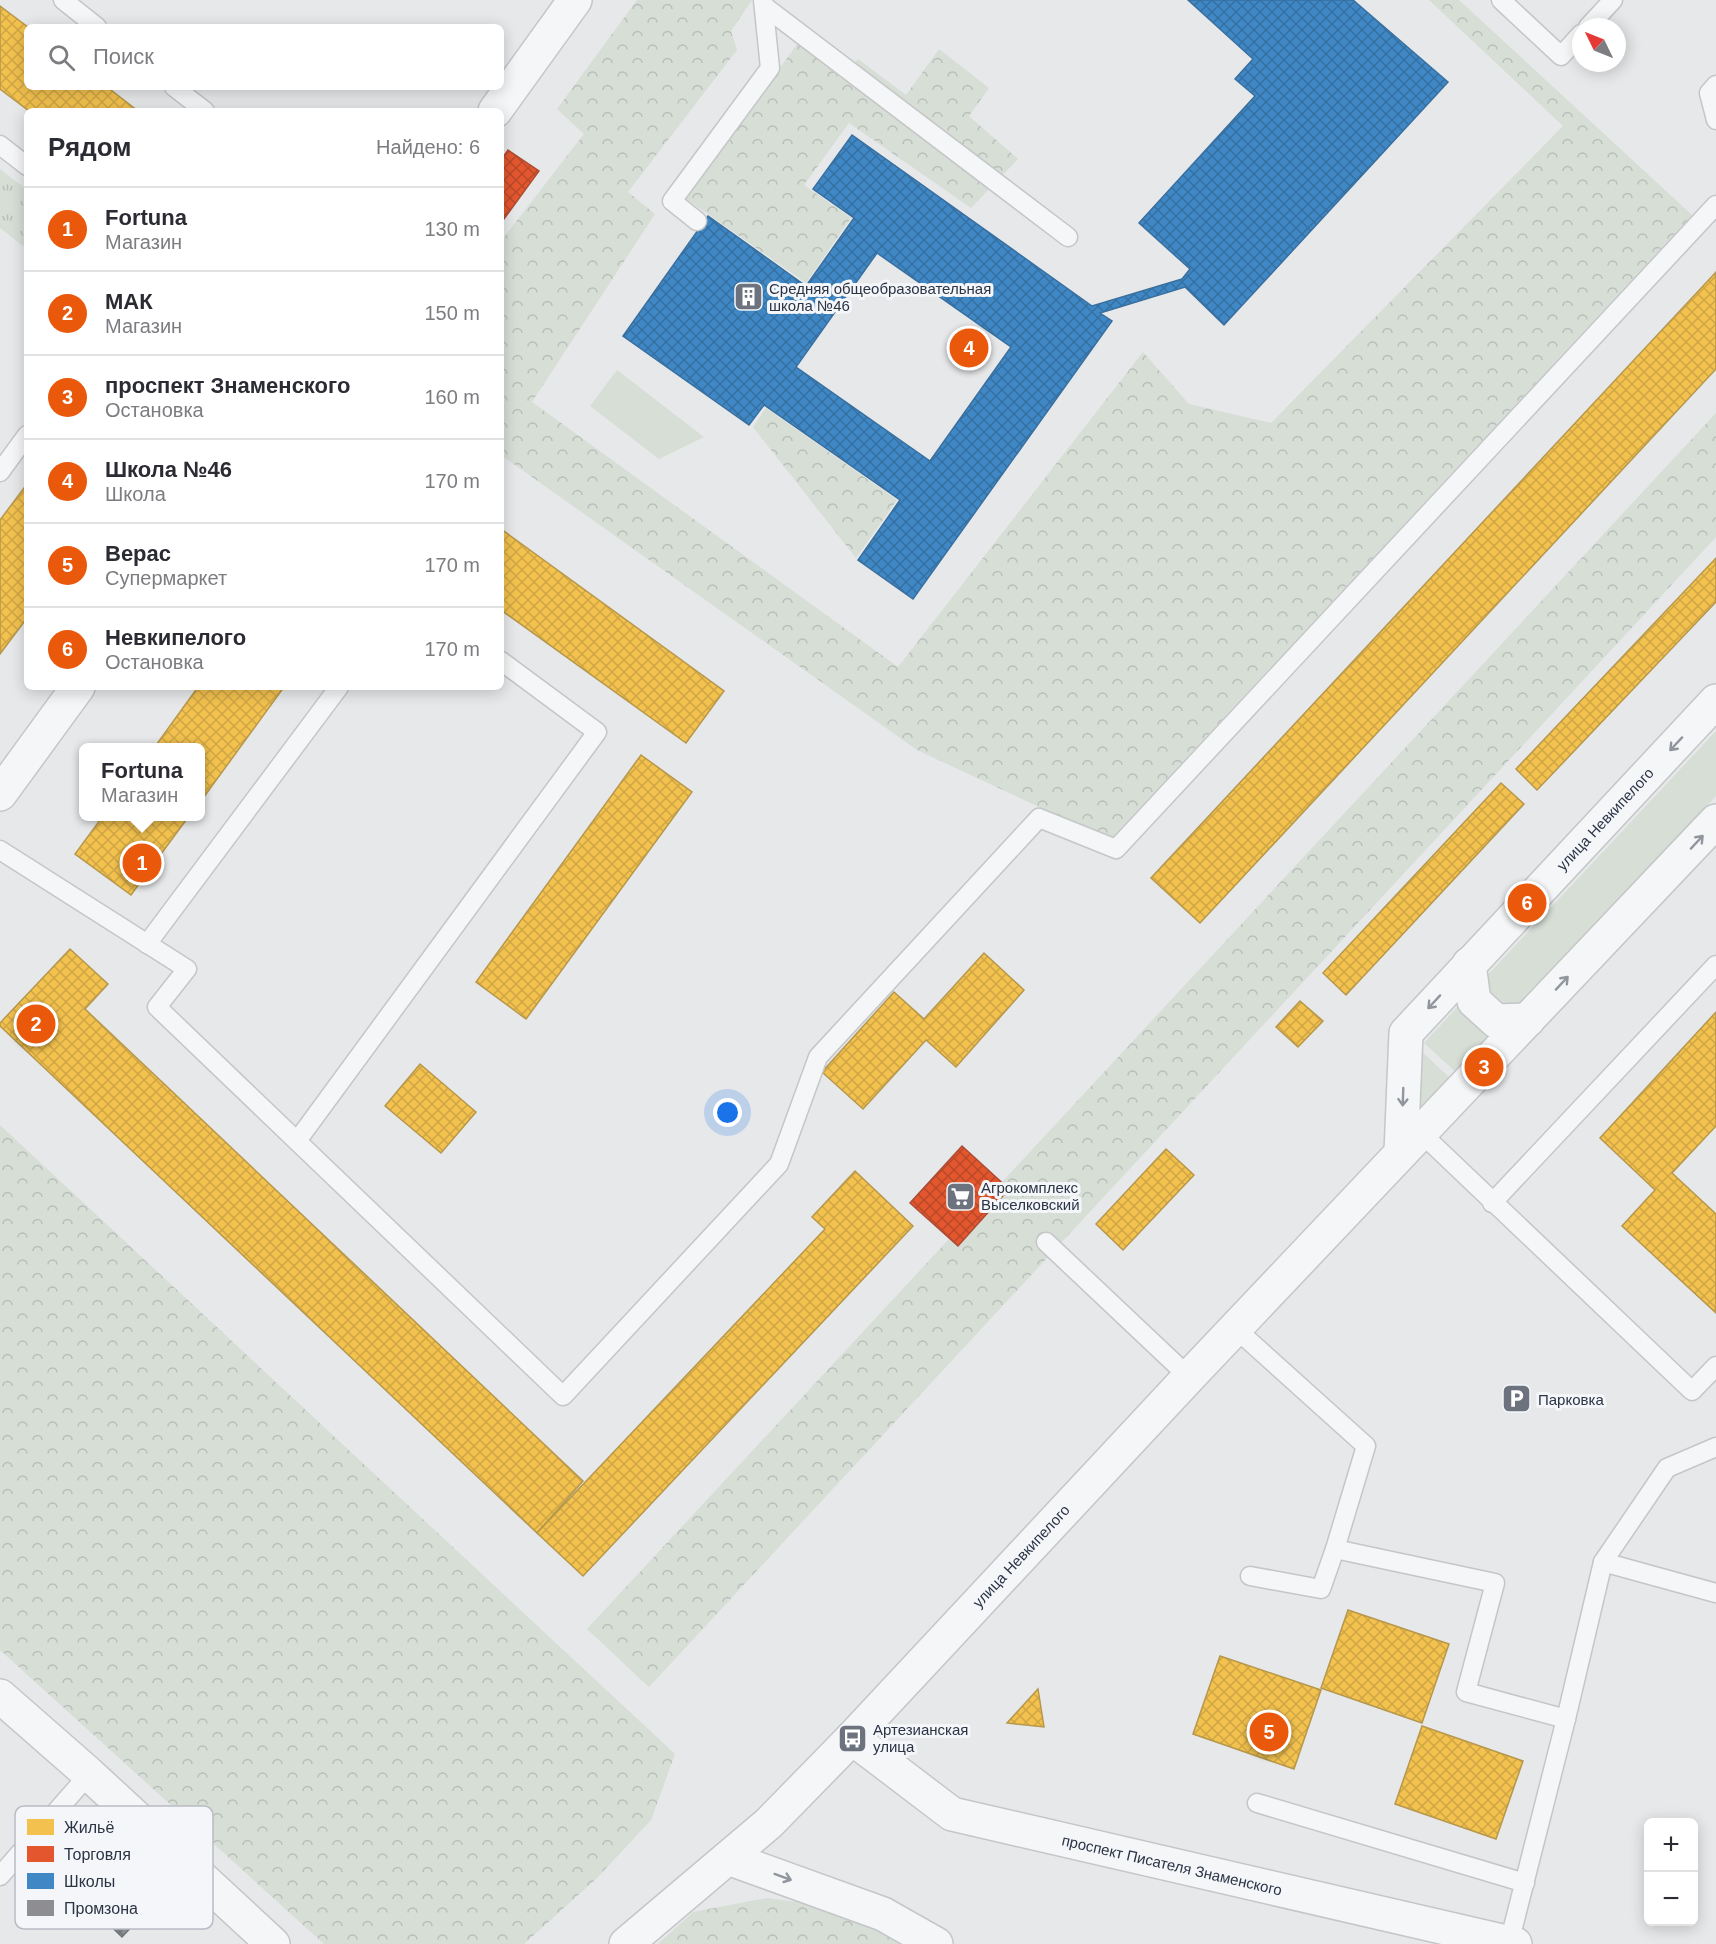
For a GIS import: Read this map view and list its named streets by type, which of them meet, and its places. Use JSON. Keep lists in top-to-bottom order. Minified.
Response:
{"streets":{"street":["улица Невкипелого","проспект Писателя Знаменского"]},"crossings":[["улица Невкипелого","проспект Писателя Знаменского"]],"places":{"building":["Средняя общеобразовательная школа №46"],"supermarket":["Агрокомплекс Выселковский"],"parking":["Парковка"],"bus stop":["Артезианская улица"]},"legend":["Жильё","Торговля","Школы","Промзона"],"north":"top left","page":{"search":"Поиск","heading":["Рядом","Найдено: 6"],"list":[{"mark":"1","name":"Fortuna","note":"Магазин","value":"130 m"},{"mark":"2","name":"МАК","note":"Магазин","value":"150 m"},{"mark":"3","name":"проспект Знаменского","note":"Остановка","value":"160 m"},{"mark":"4","name":"Школа №46","note":"Школа","value":"170 m"},{"mark":"5","name":"Верас","note":"Супермаркет","value":"170 m"},{"mark":"6","name":"Невкипелого","note":"Остановка","value":"170 m"}],"pins":["4","1","6","2","3","5"],"popup":["Fortuna","Магазин"],"map_buttons":["+","−"]}}
